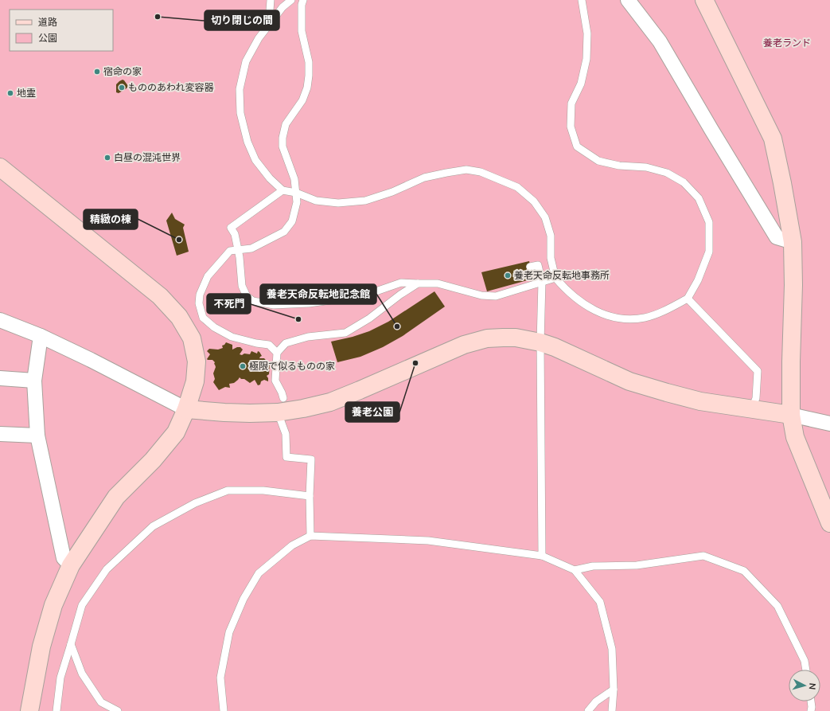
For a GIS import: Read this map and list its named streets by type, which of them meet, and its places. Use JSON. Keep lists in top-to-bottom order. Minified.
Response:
{"parks":["養老ランド"],"places":["切り閉じの間","宿命の家","もののあわれ変容器","地霊","白昼の混沌世界","精緻の棟","養老天命反転地事務所","不死門","養老天命反転地記念館","養老公園","極限で似るものの家"],"legend":["道路","公園"],"north":"right"}
